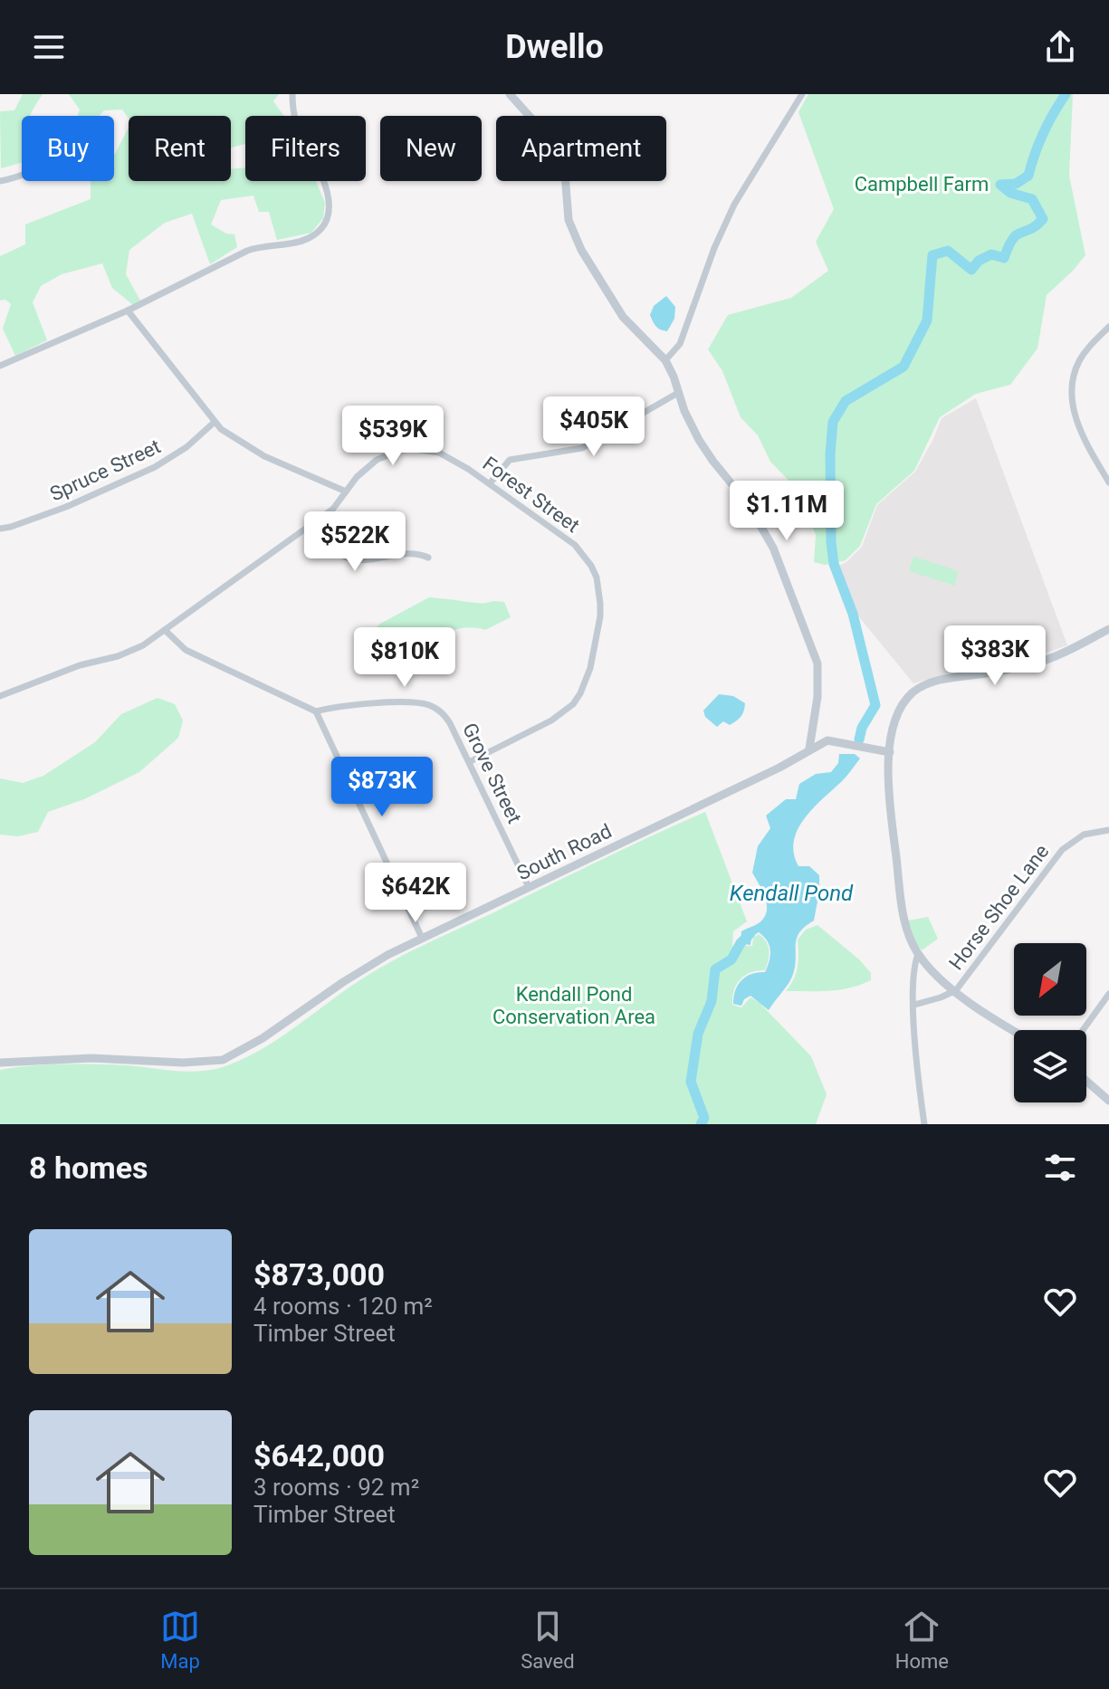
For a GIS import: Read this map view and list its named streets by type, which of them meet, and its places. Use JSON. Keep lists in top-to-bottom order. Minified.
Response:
{"streets":{"street":["Spruce Street","Forest Street","Grove Street","South Road","Horse Shoe Lane"]},"crossings":[["Forest Street","Grove Street"],["Grove Street","South Road"]],"water":["Kendall Pond"],"parks":["Campbell Farm","Kendall Pond Conservation Area"],"north":"bottom left","page":{"header":"Dwello","chip":["Buy","Rent","Filters","New","Apartment"],"price":["$405K","$539K","$1.11M","$522K","$383K","$810K","$873K","$642K"],"heading":"8 homes","list":[{"name":"$873,000","note":"4 rooms · 120 m² · Timber Street"},{"name":"$642,000","note":"3 rooms · 92 m² · Timber Street"}],"tabs":["Map","Saved","Home"]}}
